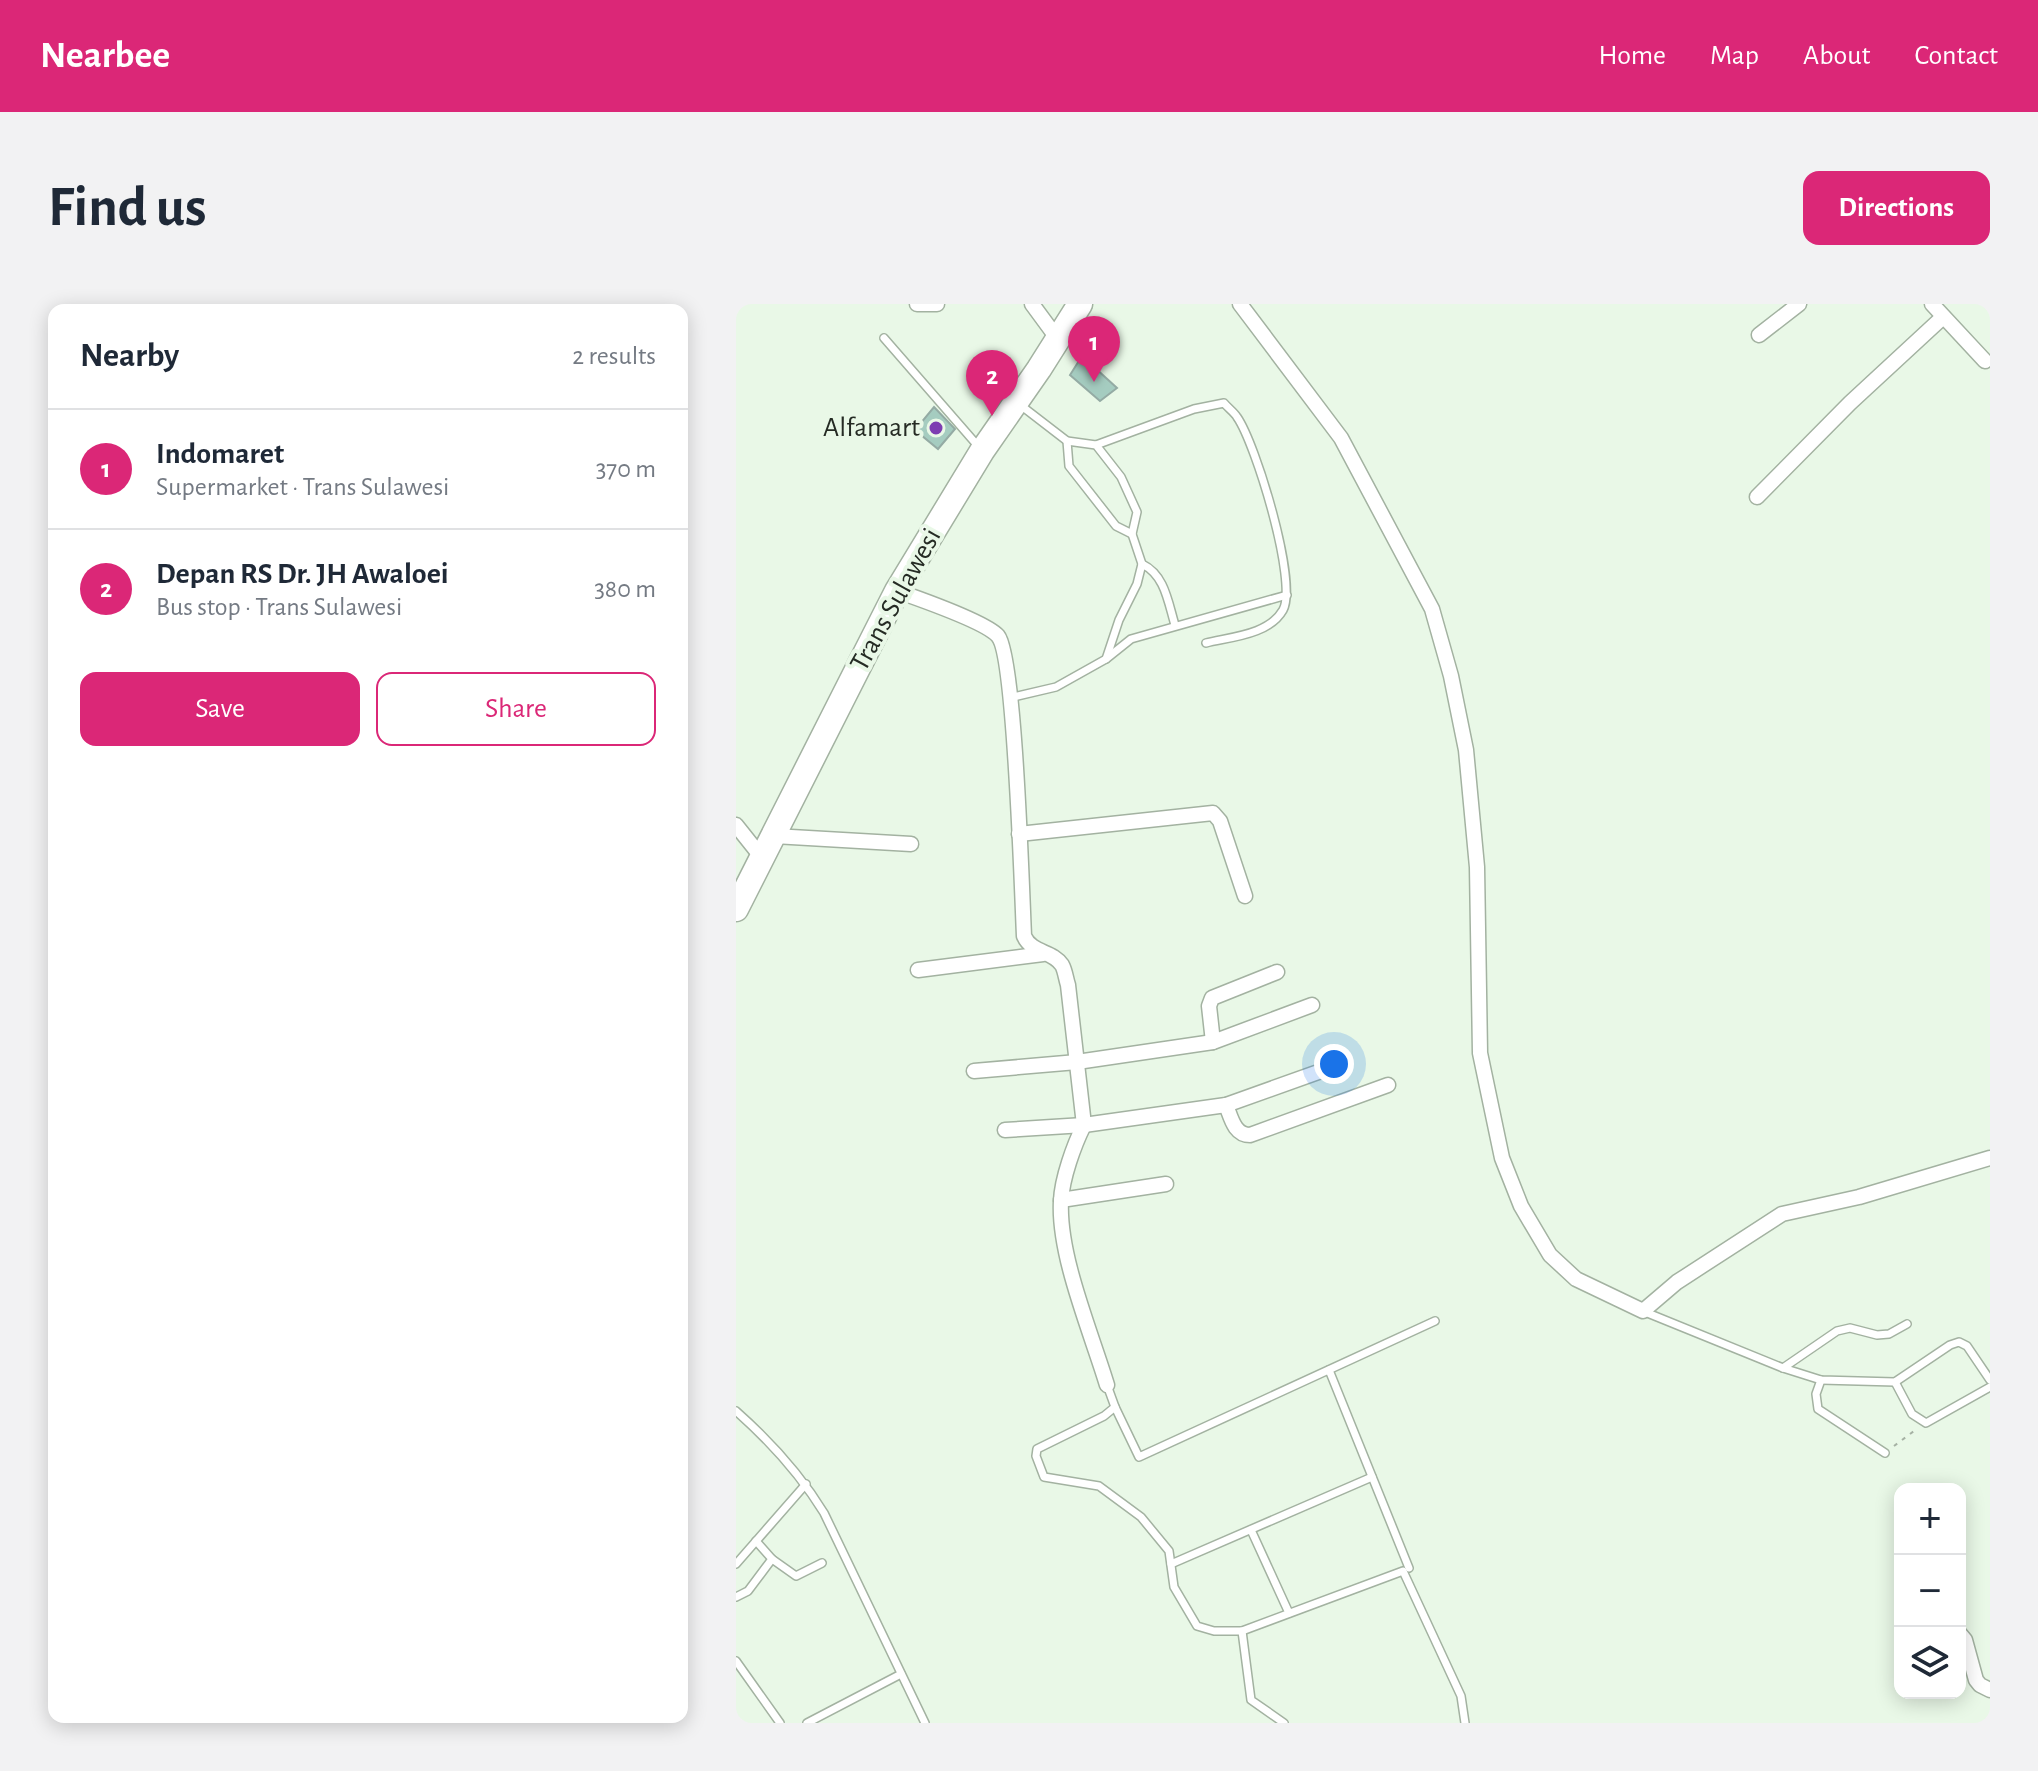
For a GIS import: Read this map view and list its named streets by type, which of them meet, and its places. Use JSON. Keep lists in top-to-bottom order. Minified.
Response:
{"streets":{"highway":["Trans Sulawesi"]},"places":["Alfamart"],"page":{"header":"Nearbee","nav":["Home","Map","About","Contact"],"buttons":["Directions",["Save","Share"]],"title":"Find us","heading":["Nearby","2 results"],"pins":["1","2"],"list":[{"mark":"1","name":"Indomaret","note":"Supermarket · Trans Sulawesi","value":"370 m"},{"mark":"2","name":"Depan RS Dr. JH Awaloei","note":"Bus stop · Trans Sulawesi","value":"380 m"}],"map_buttons":["+","−"]}}
